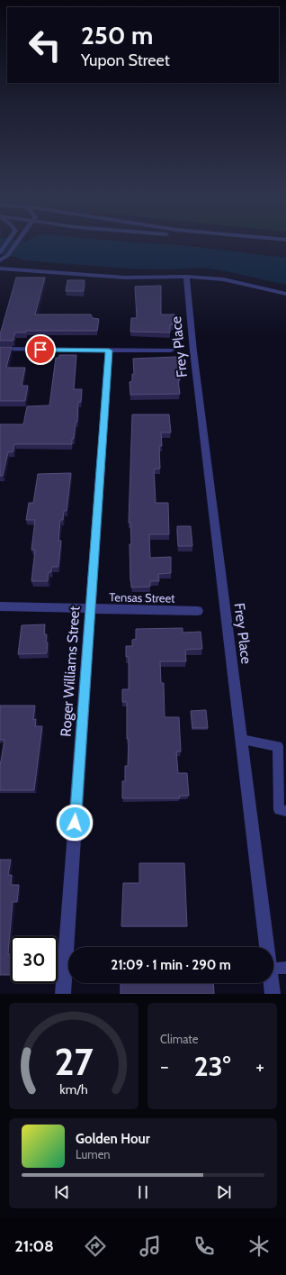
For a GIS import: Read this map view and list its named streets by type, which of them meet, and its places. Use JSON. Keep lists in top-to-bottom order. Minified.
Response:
{"streets":{"street":["Frey Place","Tensas Street","Roger Williams Street"]},"crossings":[["Tensas Street","Roger Williams Street"]],"page":{"turn":["250 m","Yupon Street"],"limit":"30","trip":"21:09 · 1 min · 290 m","tile":"Climate","heat":["−","23°","+"],"song":["Golden Hour","Lumen"],"tabs":"21:08","gauge":["27","km/h"]}}
